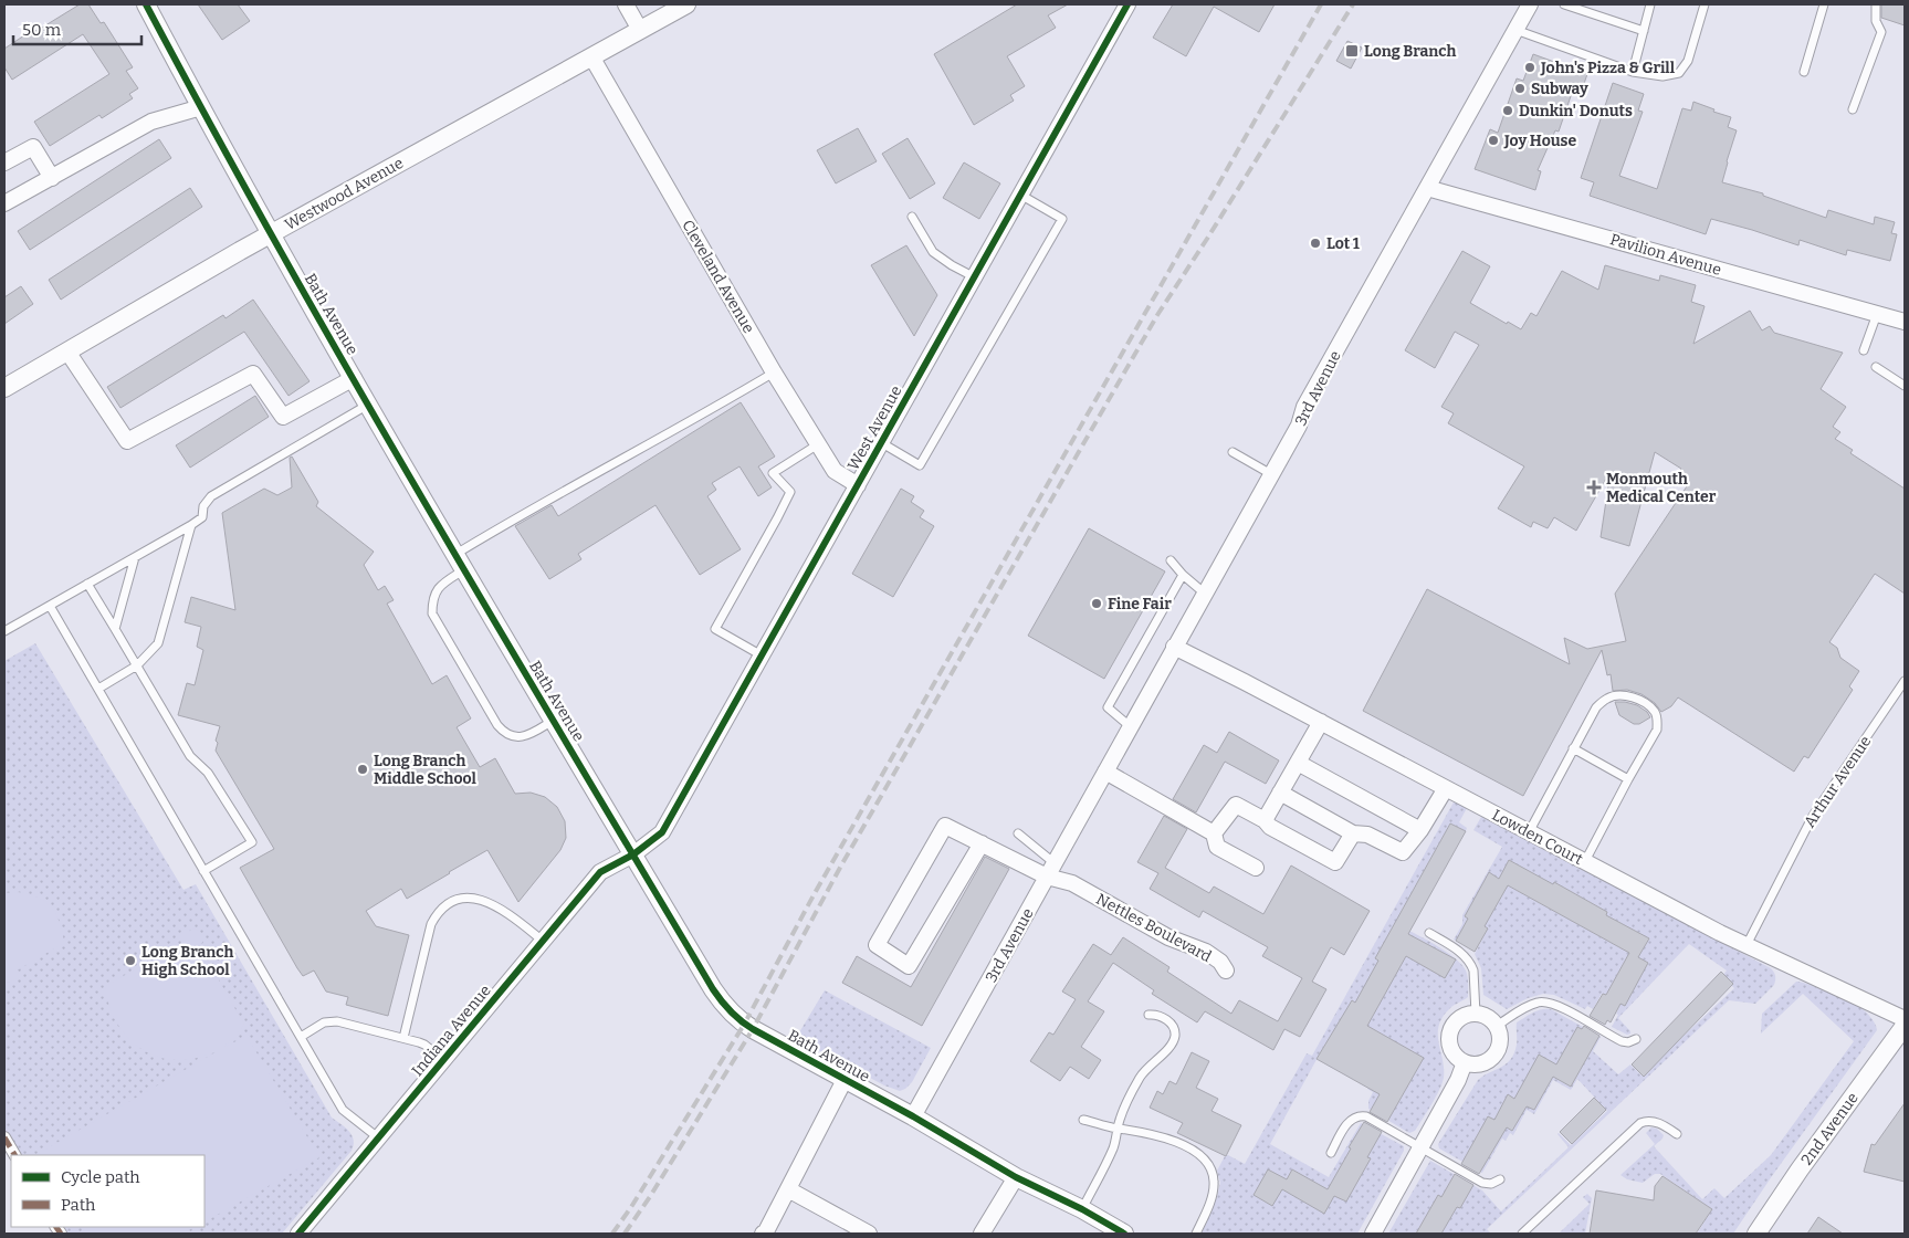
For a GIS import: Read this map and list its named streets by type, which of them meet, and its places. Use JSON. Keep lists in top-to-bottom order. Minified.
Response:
{"streets":{"street":["Westwood Avenue","Pavilion Avenue","Cleveland Avenue","Bath Avenue","3rd Avenue","West Avenue","Lowden Court","Nettles Boulevard","Indiana Avenue","2nd Avenue"],"lane":["Arthur Avenue"]},"crossings":[["Westwood Avenue","Cleveland Avenue"],["Westwood Avenue","Bath Avenue"],["Pavilion Avenue","3rd Avenue"],["Cleveland Avenue","West Avenue"],["Bath Avenue","3rd Avenue"],["Bath Avenue","West Avenue"],["Bath Avenue","Indiana Avenue"],["3rd Avenue","Lowden Court"],["3rd Avenue","Nettles Boulevard"],["West Avenue","Indiana Avenue"],["Arthur Avenue","Lowden Court"]],"places":{"transit":["Long Branch"],"other":["John's Pizza & Grill","Subway","Dunkin' Donuts","Joy House","Lot 1","Fine Fair","Long Branch Middle School","Long Branch High School"],"health":["Monmouth Medical Center"]},"legend":["Cycle path","Path"],"scale_bar":"50 m"}
